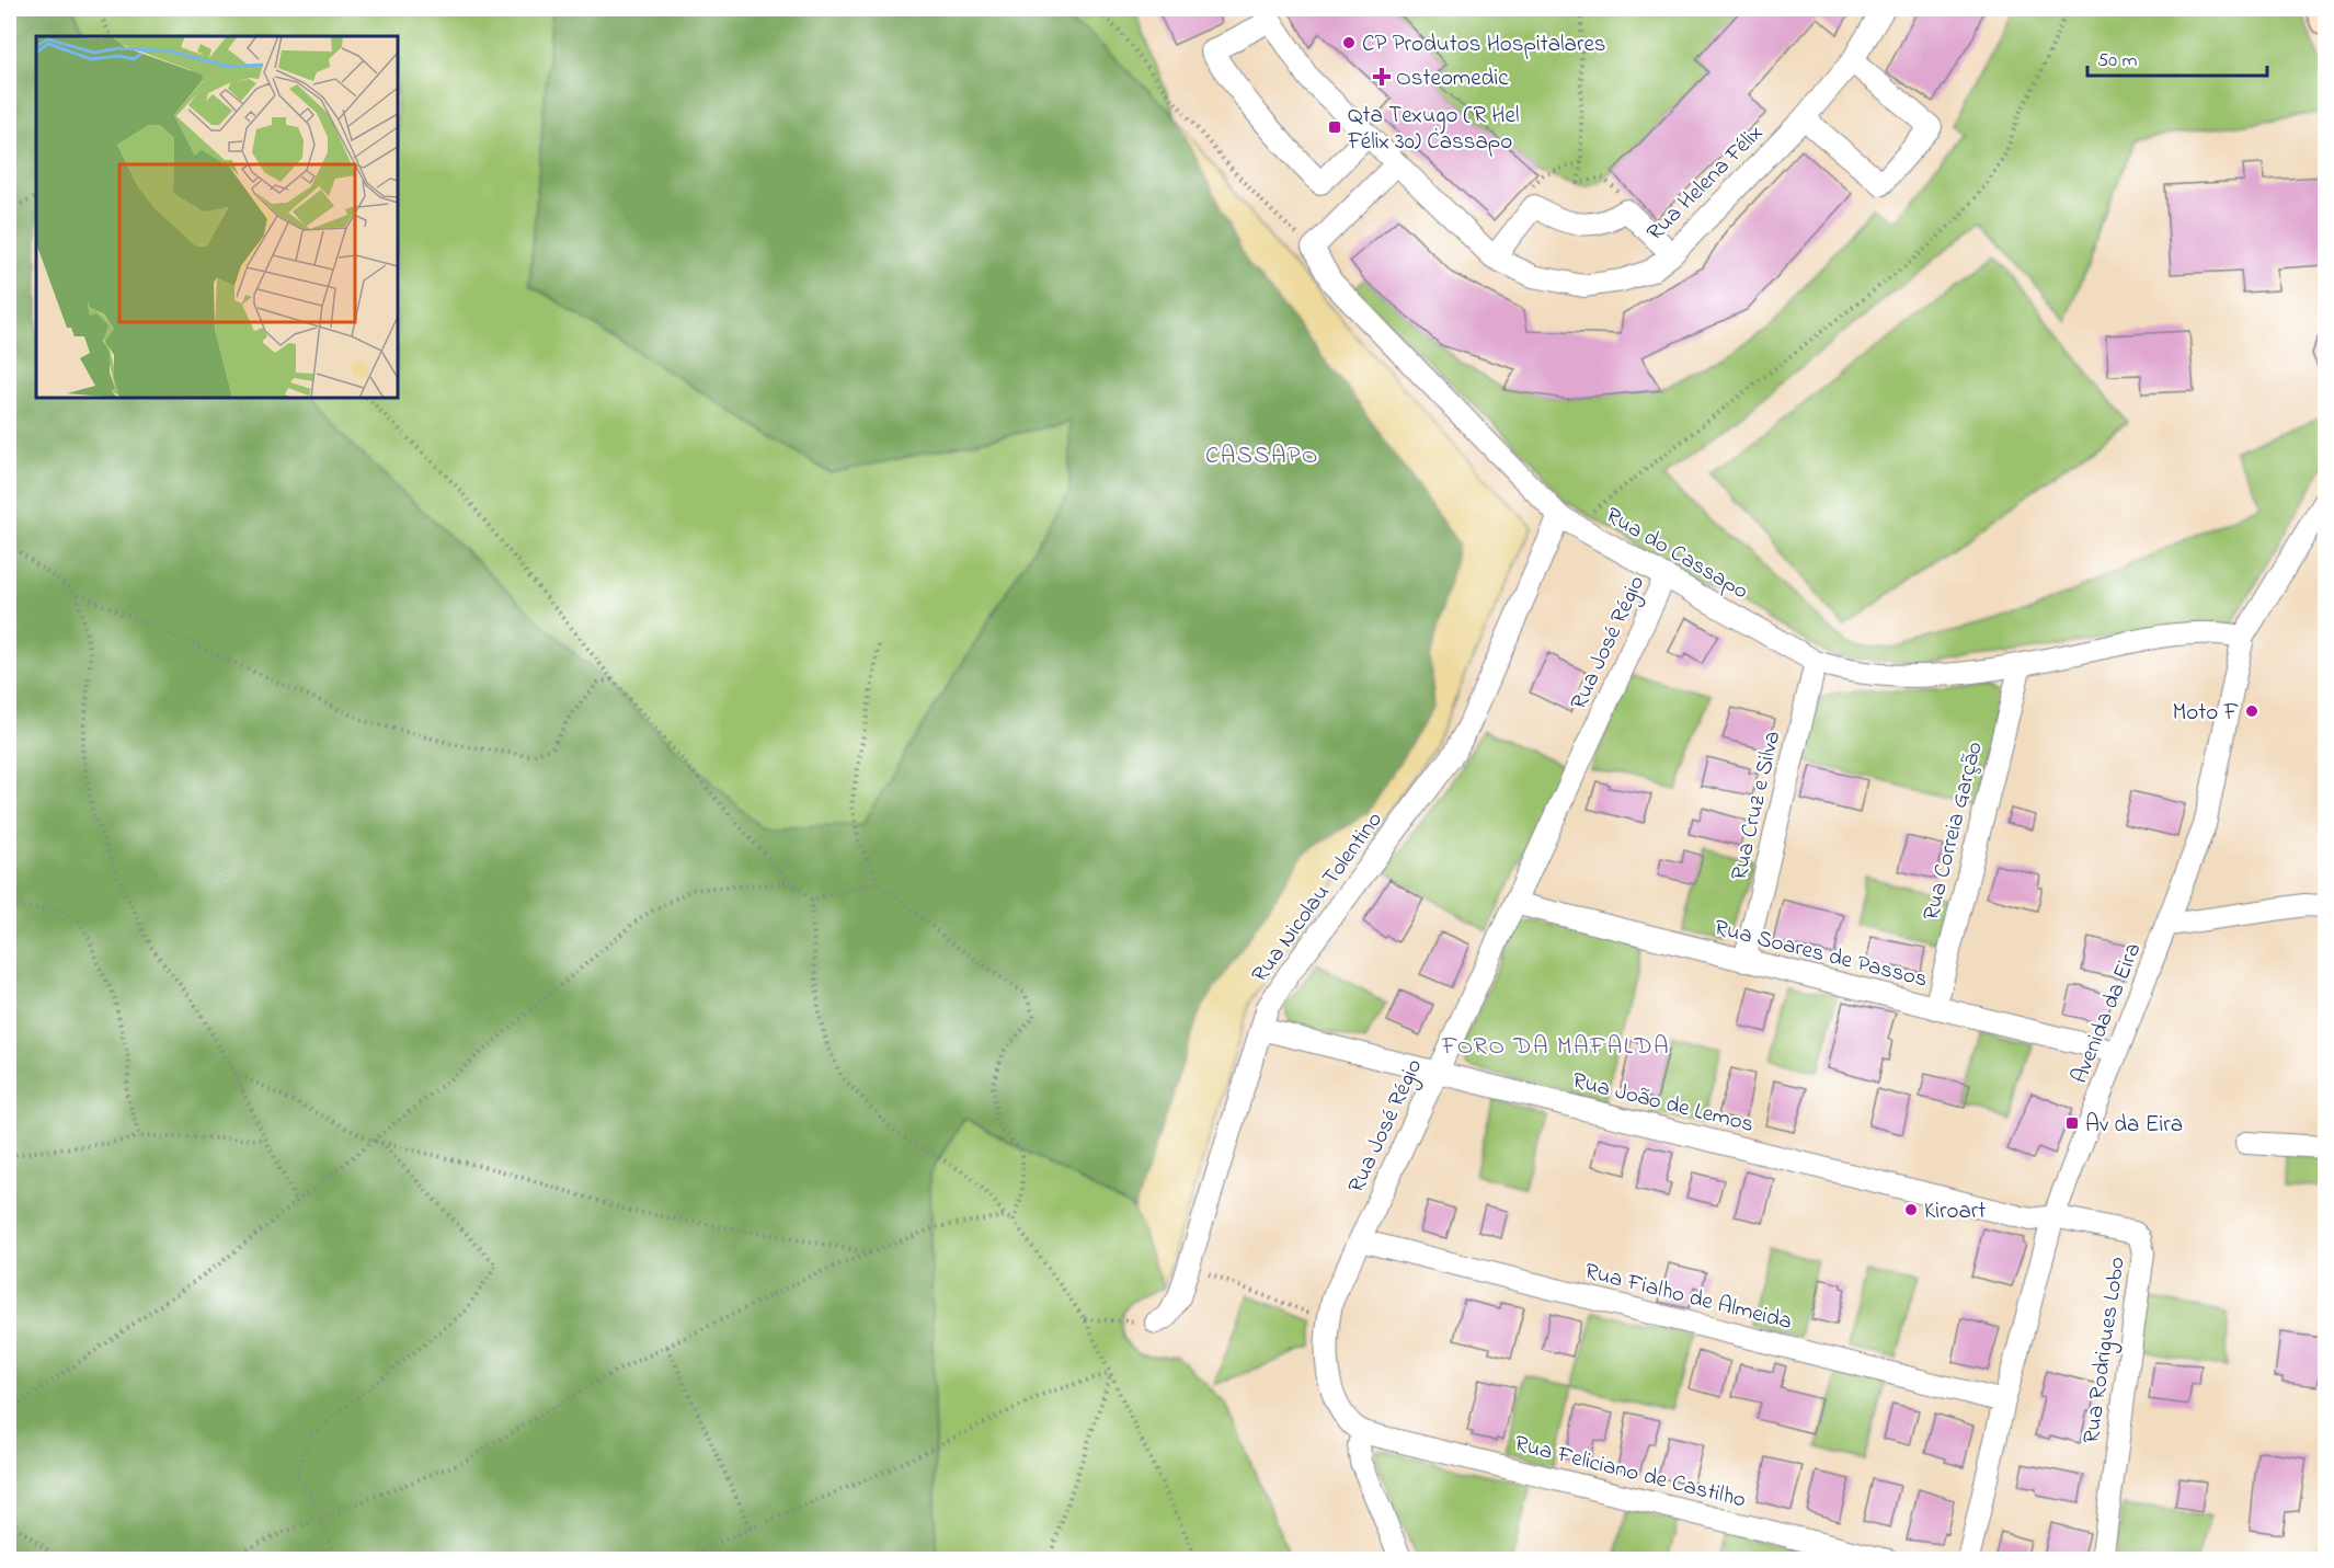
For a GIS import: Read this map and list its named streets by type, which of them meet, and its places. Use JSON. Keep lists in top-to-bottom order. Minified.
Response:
{"streets":{"street":["Rua Helena Félix","Rua do Cassapo","Rua José Régio","Rua Cruz e Silva","Rua Correia Garção","Rua Nicolau Tolentino","Rua Soares de Passos","Avenida da Eira","Rua João de Lemos","Rua Fialho de Almeida","Rua Rodrigues Lobo","Rua Feliciano de Castilho"]},"crossings":[["Rua do Cassapo","Rua José Régio"],["Rua do Cassapo","Rua Cruz e Silva"],["Rua do Cassapo","Rua Correia Garção"],["Rua do Cassapo","Rua Nicolau Tolentino"],["Rua do Cassapo","Avenida da Eira"],["Rua José Régio","Rua Soares de Passos"],["Rua José Régio","Rua João de Lemos"],["Rua José Régio","Rua Fialho de Almeida"],["Rua José Régio","Rua Feliciano de Castilho"],["Rua Cruz e Silva","Rua Soares de Passos"],["Rua Correia Garção","Rua Soares de Passos"],["Rua Nicolau Tolentino","Rua João de Lemos"],["Rua Soares de Passos","Avenida da Eira"],["Avenida da Eira","Rua João de Lemos"],["Avenida da Eira","Rua Fialho de Almeida"],["Avenida da Eira","Rua Rodrigues Lobo"],["Rua João de Lemos","Rua Rodrigues Lobo"]],"districts":["CASSAPO","FORO DA MAFALDA"],"places":{"other":["CP Produtos Hospitalares","Moto F","Kiroart"],"health":["Osteomedic"],"transit":["Qta Texugo (R Hel Félix 30) Cassapo","Av da Eira"]},"scale_bar":"50 m"}
